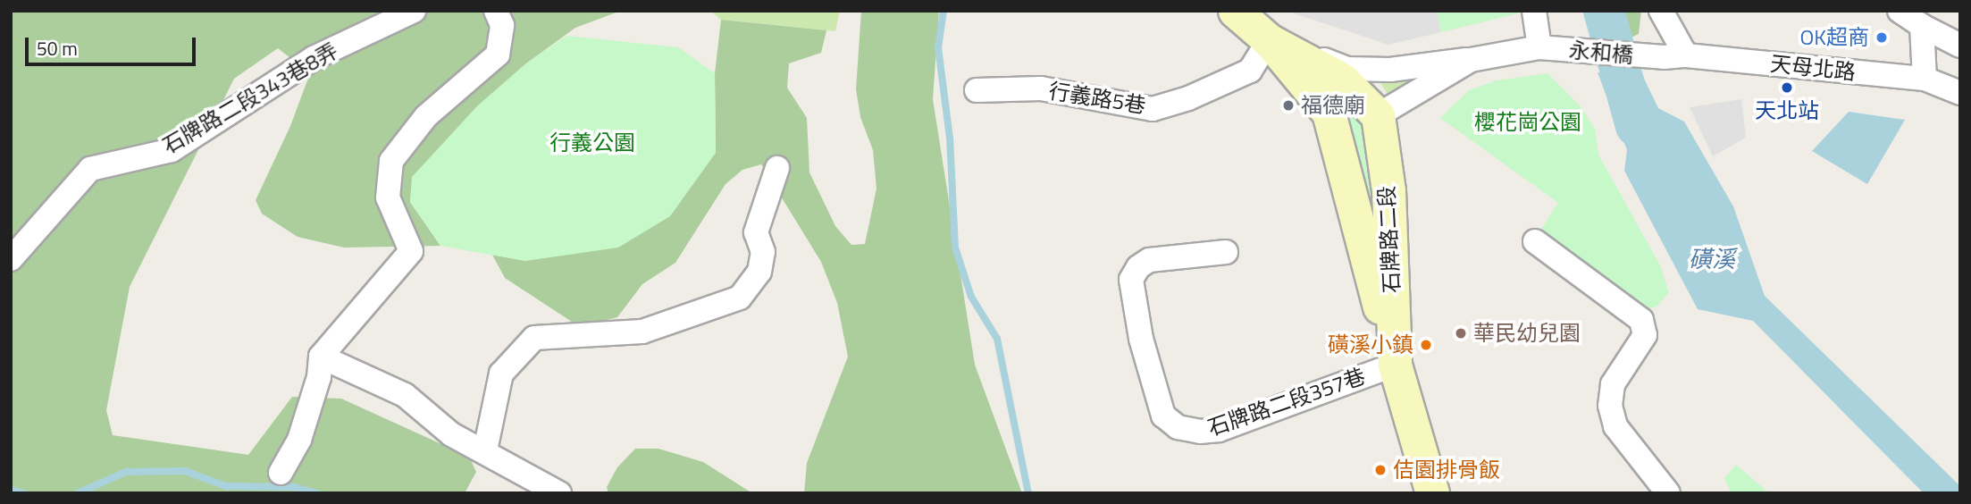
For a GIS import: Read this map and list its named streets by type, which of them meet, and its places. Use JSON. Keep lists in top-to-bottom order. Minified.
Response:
{"streets":{"street":["永和橋","天母北路","石牌路二段343巷8弄","行義路5巷","石牌路二段","石牌路二段357巷"]},"crossings":[["永和橋","天母北路"],["石牌路二段","石牌路二段357巷"]],"water":["磺溪"],"parks":["櫻花崗公園","行義公園"],"places":["OK超商","天北站","福德廟","華民幼兒園","磺溪小鎮","佶園排骨飯"],"scale_bar":"50 m"}
